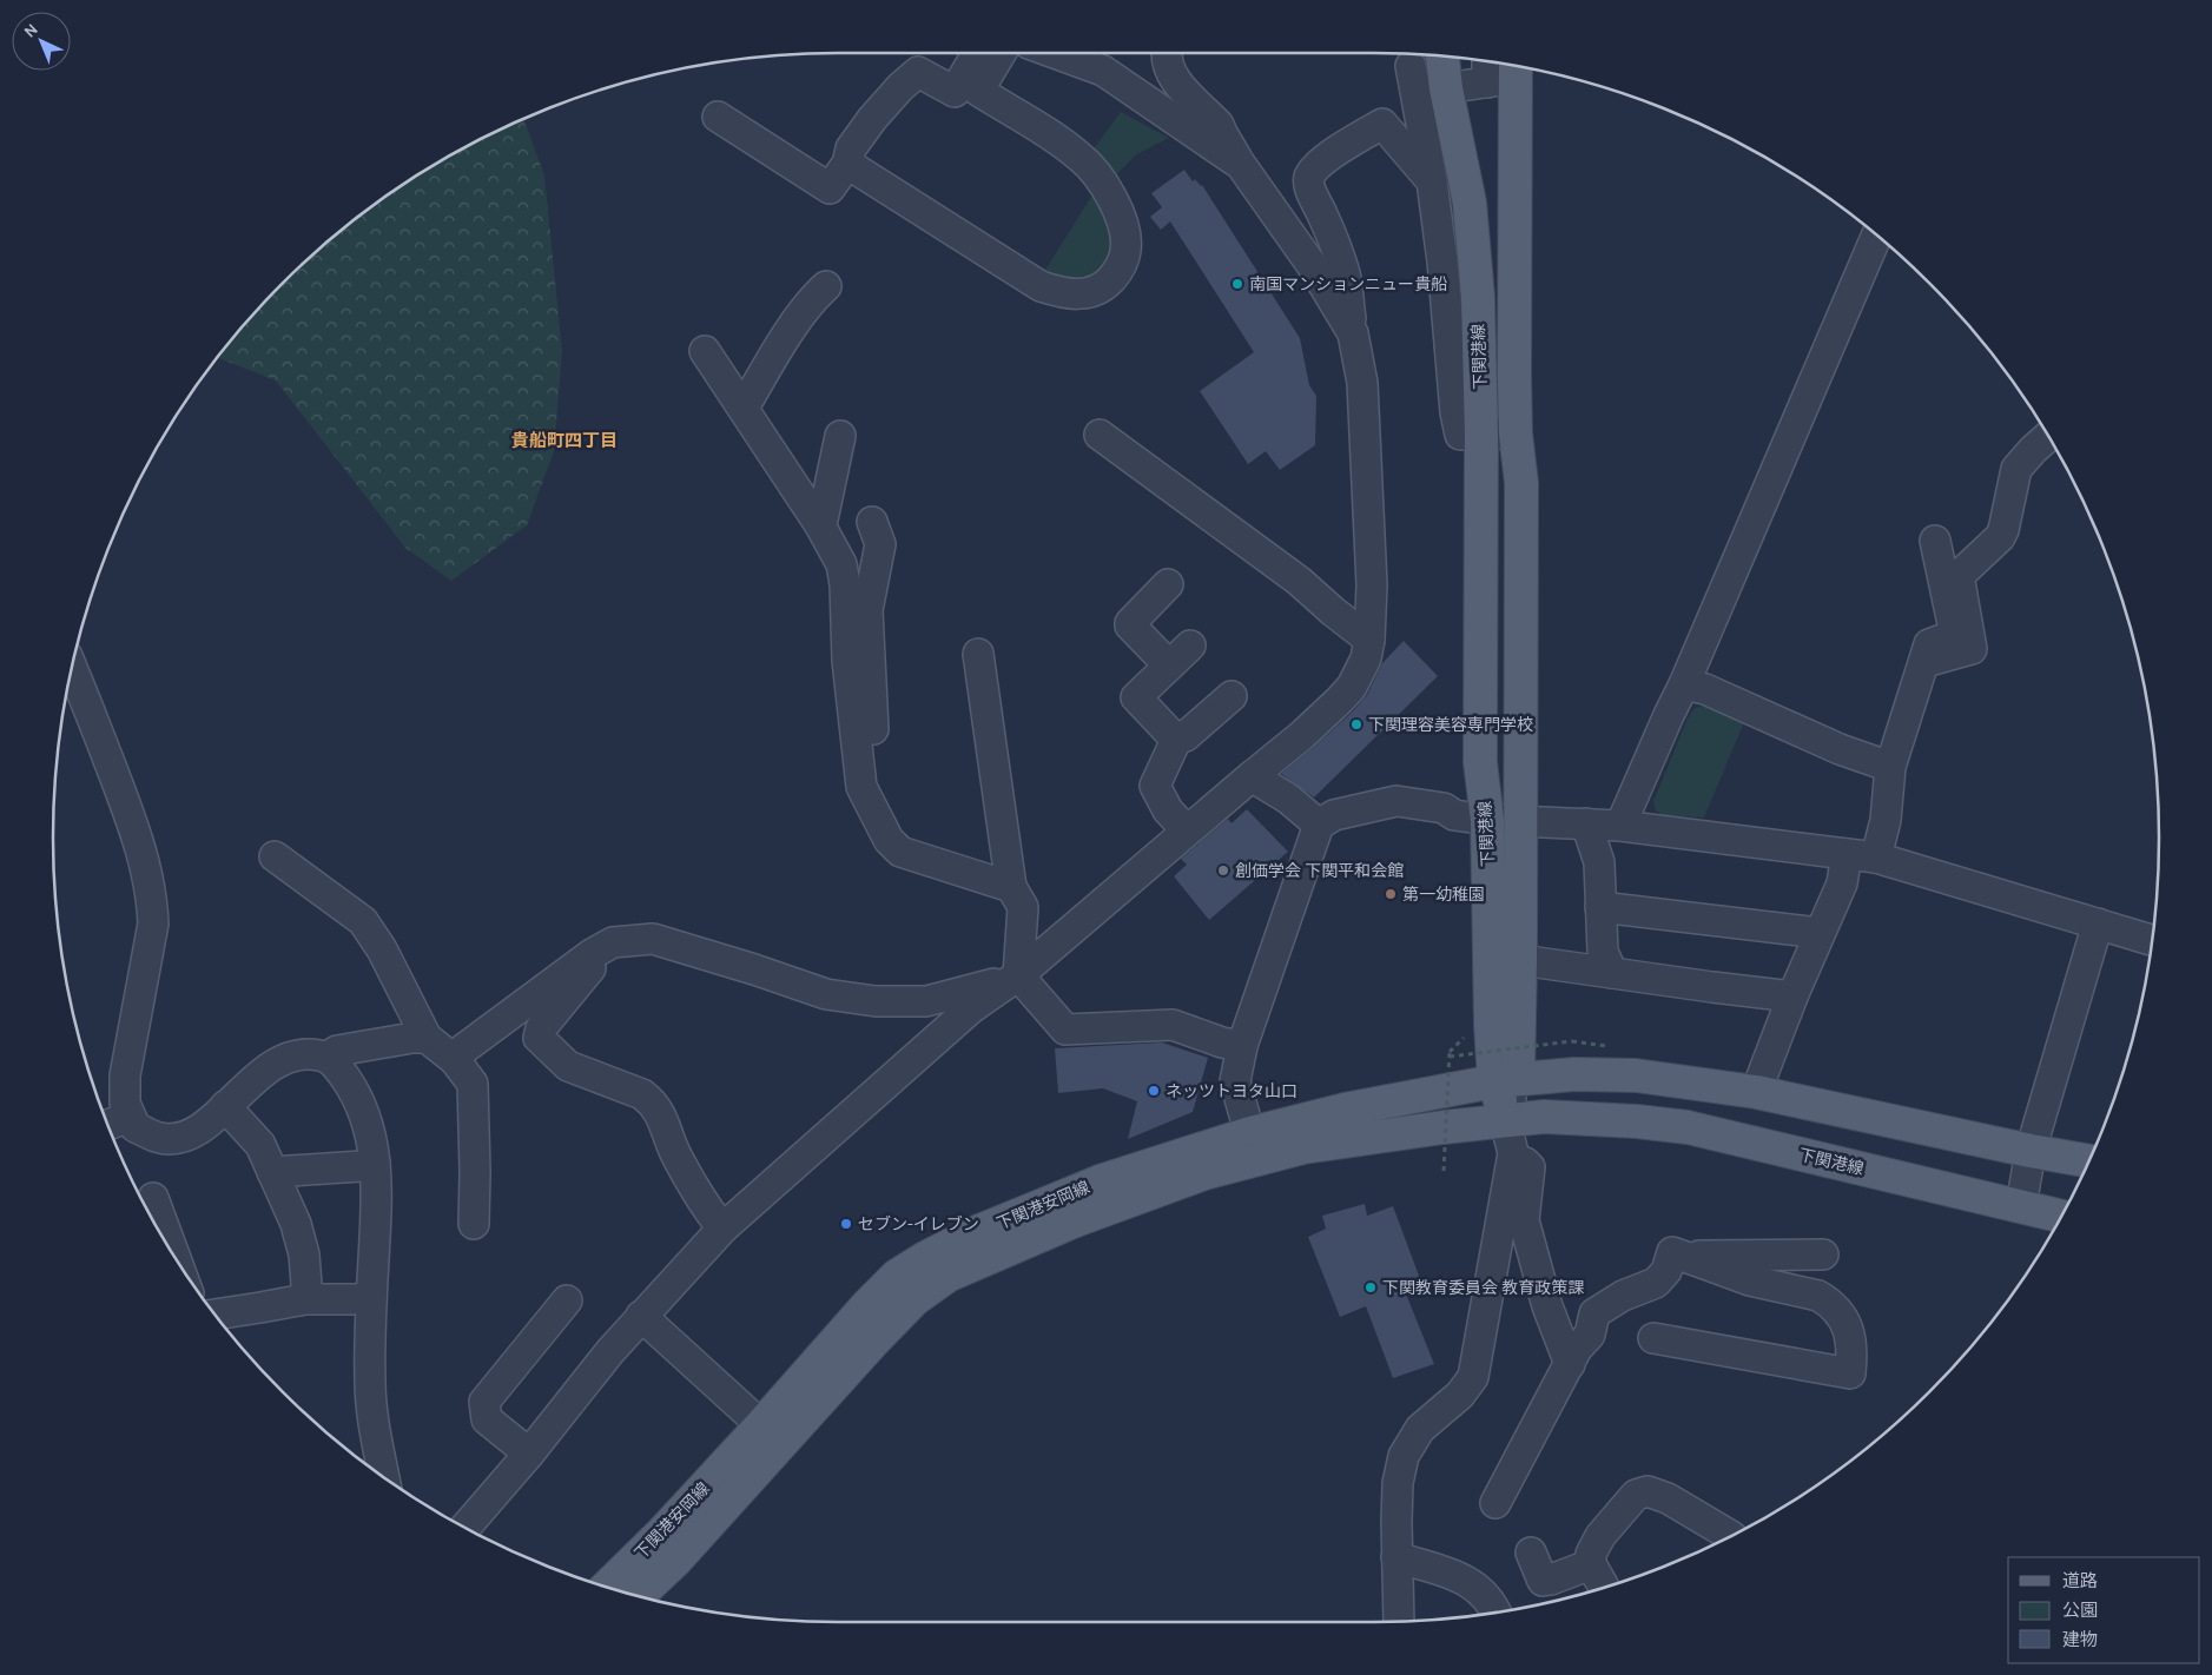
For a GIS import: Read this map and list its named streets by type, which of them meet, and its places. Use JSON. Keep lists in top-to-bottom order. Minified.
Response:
{"streets":{"main road":["下関港線","下関港安岡線"]},"crossings":[["下関港線","下関港安岡線"]],"districts":["貴船町四丁目"],"places":["南国マンションニュー貴船","下関理容美容専門学校","創価学会 下関平和会館","第一幼稚園","ネッツトヨタ山口","セブン-イレブン","下関教育委員会 教育政策課"],"legend":["道路","公園","建物"],"north":"top left"}
